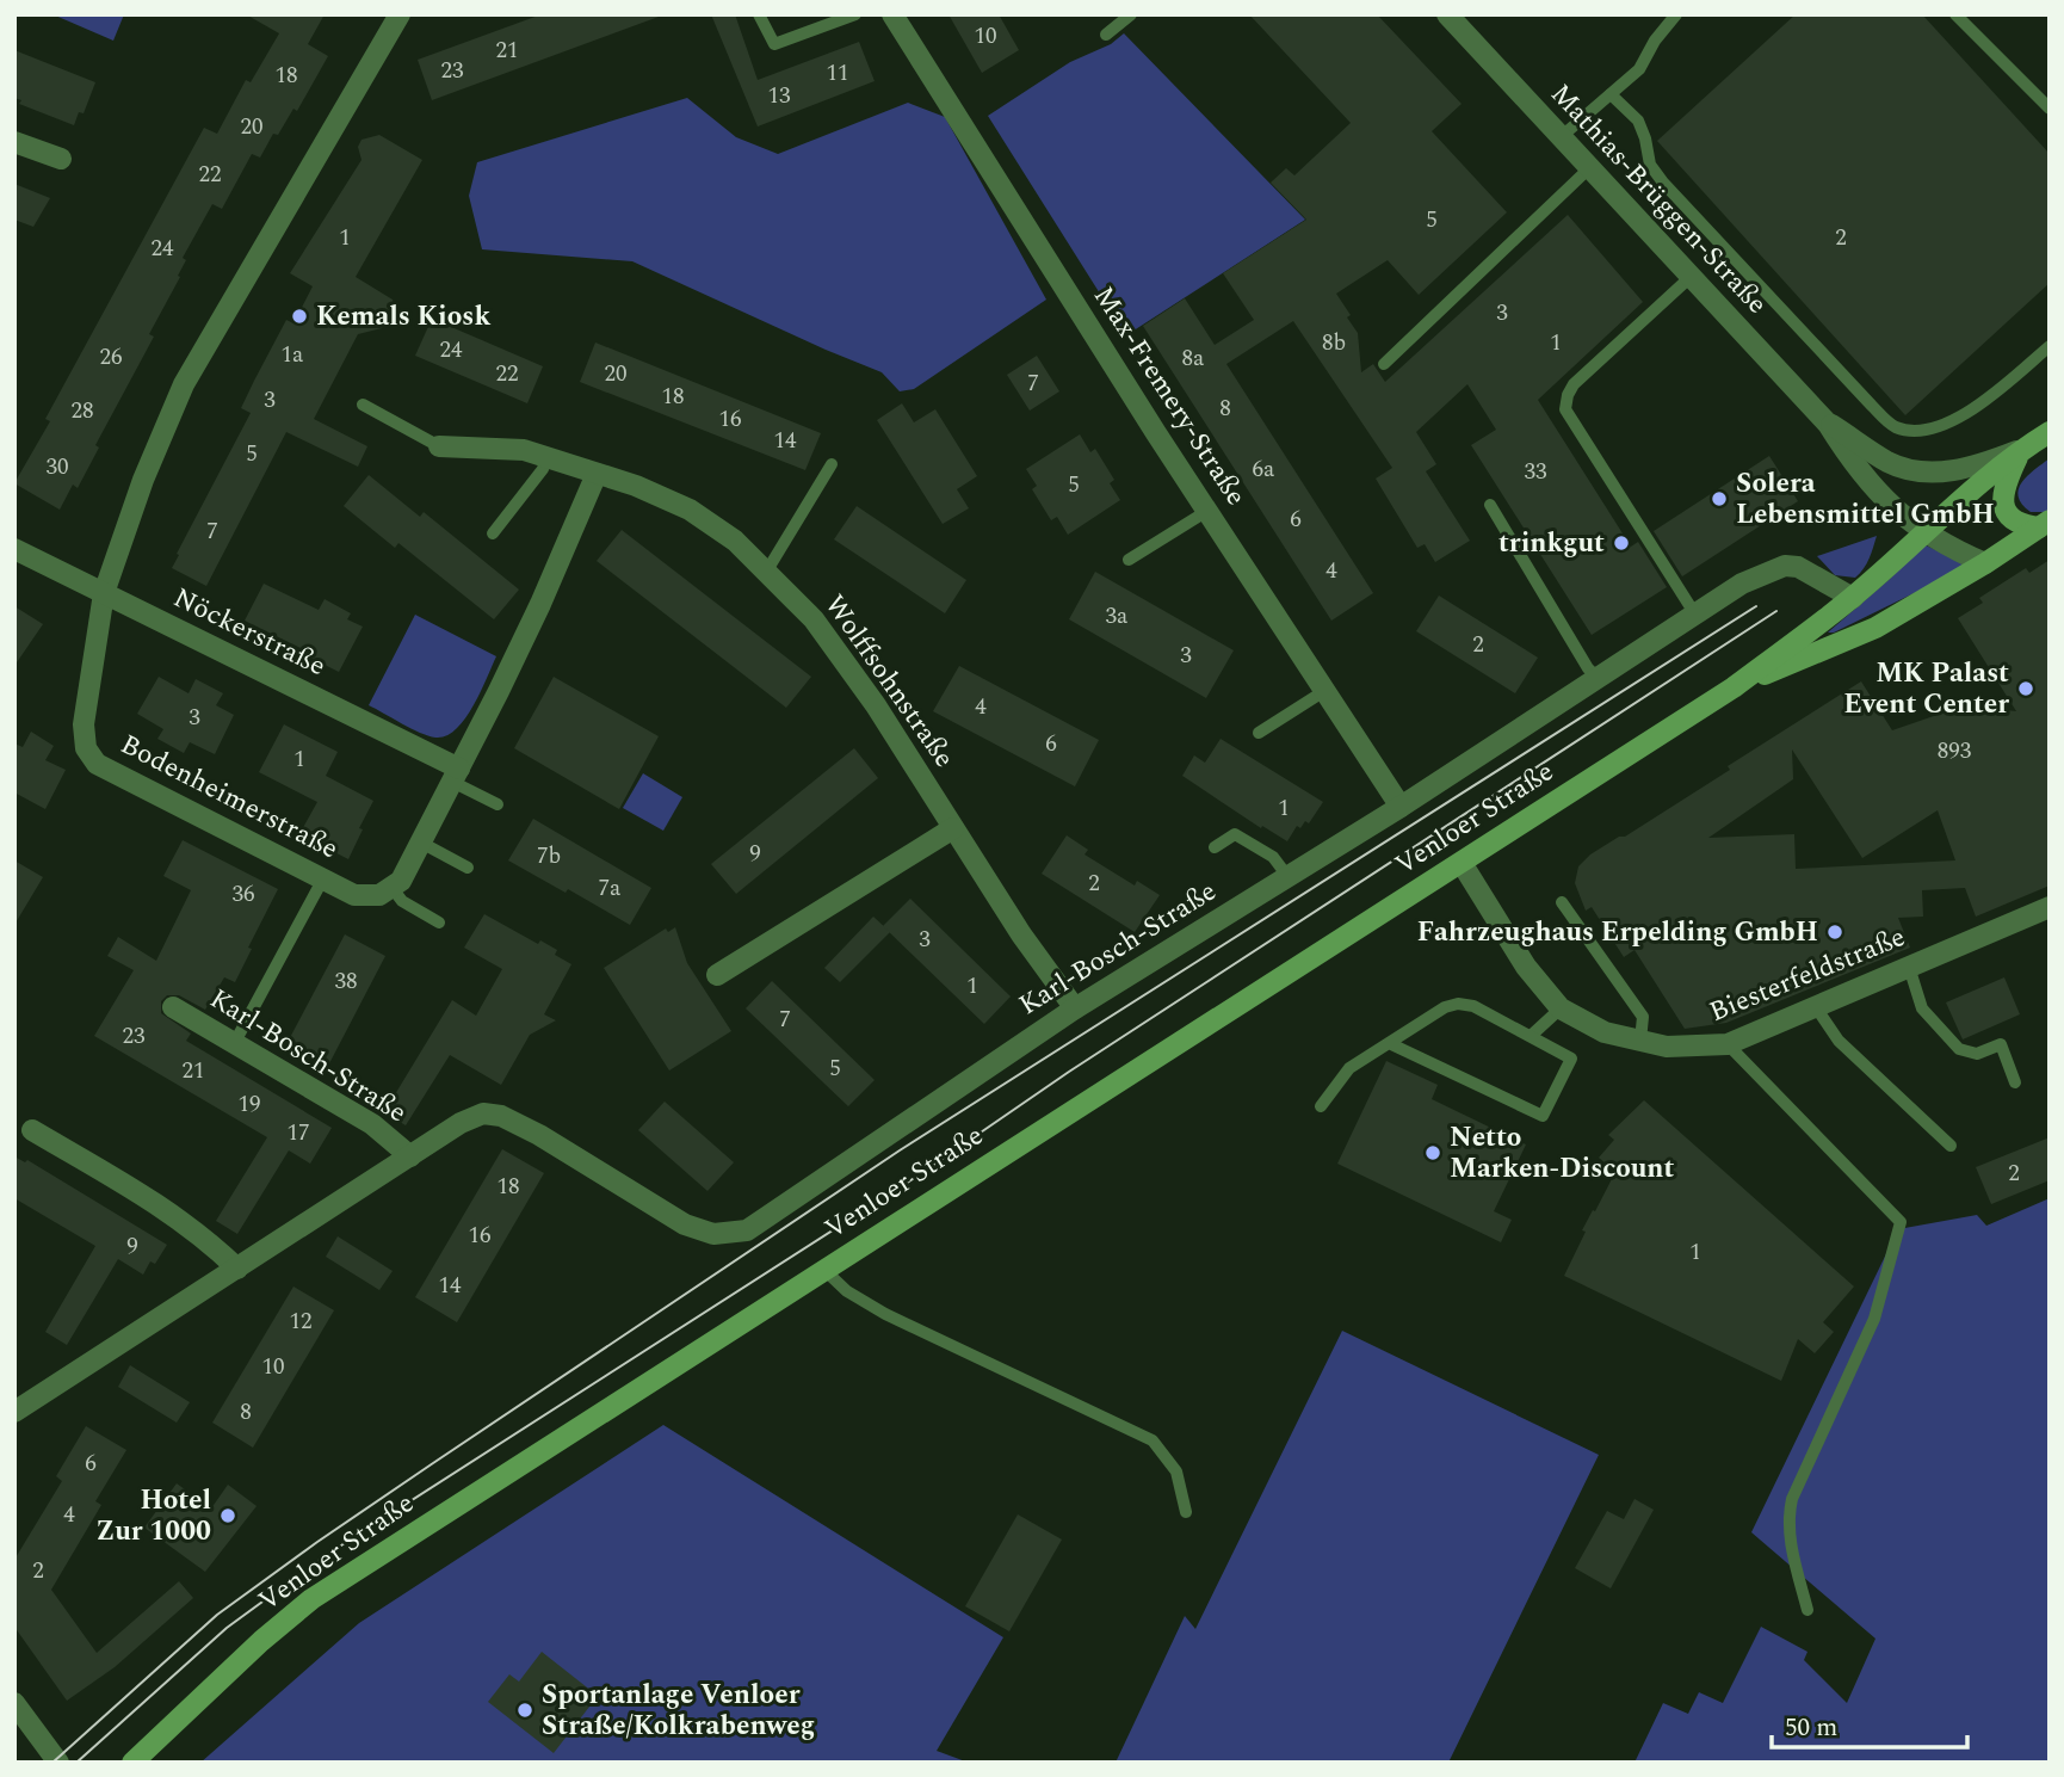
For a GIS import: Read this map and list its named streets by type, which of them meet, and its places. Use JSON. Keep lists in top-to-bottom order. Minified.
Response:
{"streets":{"main road":["Venloer Straße"],"street":["Mathias-Brüggen-Straße","Max-Fremery-Straße","Nöckerstraße","Wolffsohnstraße","Bodenheimerstraße","Karl-Bosch-Straße","Biesterfeldstraße"]},"crossings":[["Mathias-Brüggen-Straße","Venloer Straße"],["Max-Fremery-Straße","Karl-Bosch-Straße"],["Nöckerstraße","Bodenheimerstraße"],["Wolffsohnstraße","Karl-Bosch-Straße"],["Venloer Straße","Karl-Bosch-Straße"],["Venloer Straße","Biesterfeldstraße"]],"places":["Kemals Kiosk","Solera Lebensmittel GmbH","trinkgut","MK Palast Event Center","Fahrzeughaus Erpelding GmbH","Netto Marken-Discount","Hotel Zur 1000","Sportanlage Venloer Straße/Kolkrabenweg"],"house_numbers":["10","21","23","11","18","13","20","22","5","1","2","24","3","8b","1","24","1a","26","8a","22","20","7","18","3","8","28","16","14","5","30","6a","33","5","6","7","4","3a","2","3","4","3","6","893","1","1","9","7b","2","7a","36","3","38","1","7","23","5","21","19","17","2","18","16","9","1","14","12","10","8","6","4","2"],"scale_bar":"50 m"}
